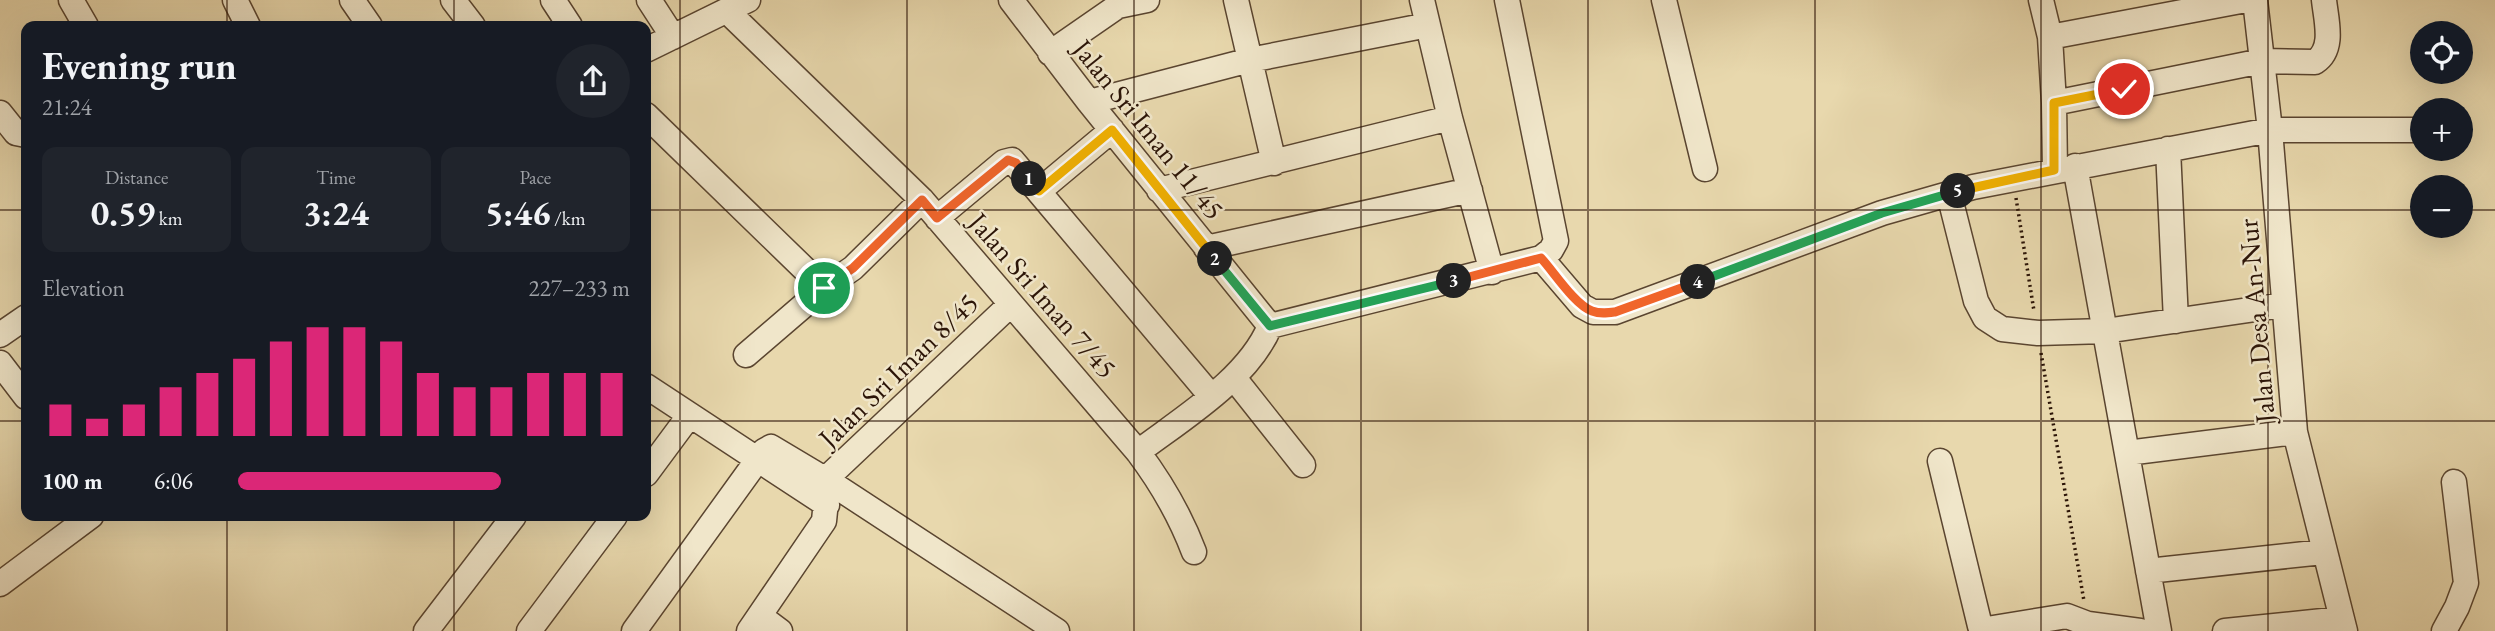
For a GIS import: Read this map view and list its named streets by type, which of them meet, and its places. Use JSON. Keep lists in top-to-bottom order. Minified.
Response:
{"streets":{"street":["Jalan Sri Iman 11/45","Jalan Sri Iman 7/45","Jalan Desa An-Nur","Jalan Sri Iman 8/45"]},"crossings":[["Jalan Sri Iman 7/45","Jalan Sri Iman 8/45"]],"page":{"map_buttons":["+","−"],"heading":["Evening run","21:24"],"stats":[["Distance","0.59 km"],["Time","3:24"],["Pace","5:46 /km"]],"pins":["1","5","2","3","4"],"chart":["Elevation","227–233 m"],"list":[{"name":"100 m","note":"6:06"}]}}
